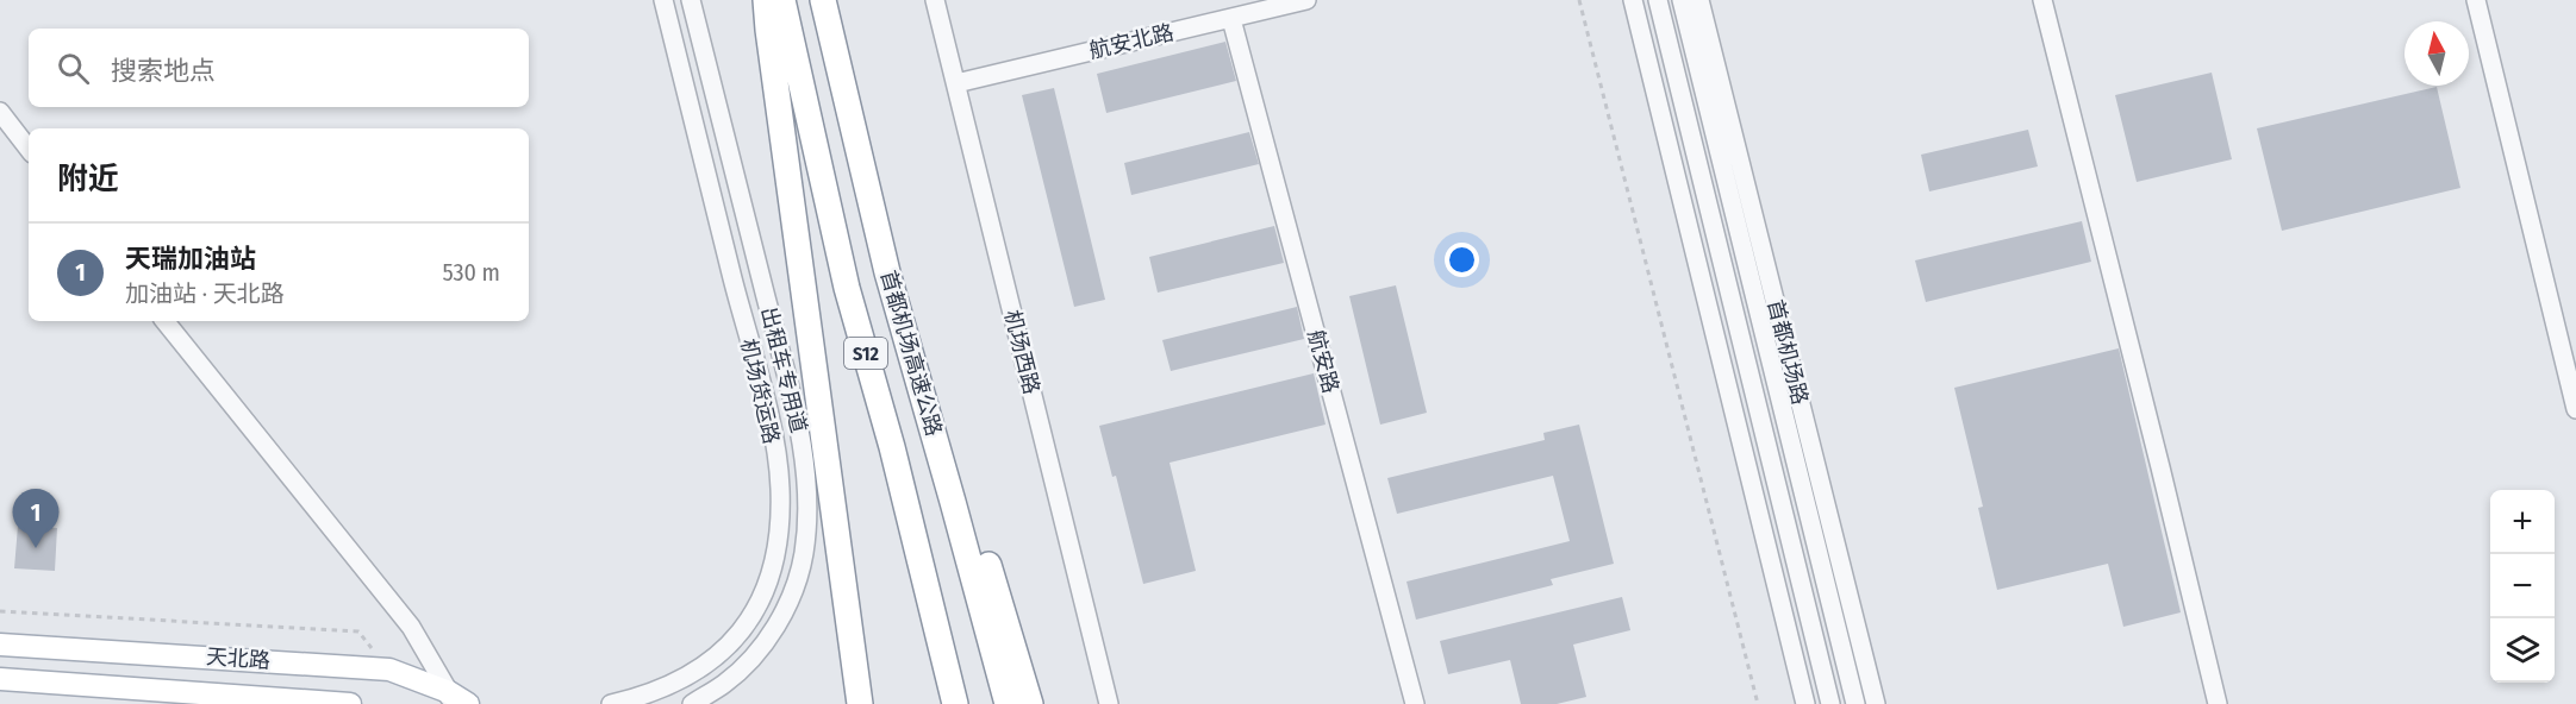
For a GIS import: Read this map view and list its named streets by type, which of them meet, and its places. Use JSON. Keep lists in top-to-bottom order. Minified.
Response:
{"streets":{"highway":["S12","首都机场高速公路"],"main road":["天北路"],"street":["航安北路","机场西路","首都机场路","航安路","出租车专用道","机场货运路"]},"crossings":[["航安北路","机场西路"],["航安北路","航安路"]],"north":"top","page":{"search":"搜索地点","heading":"附近","list":[{"mark":"1","name":"天瑞加油站","note":"加油站 · 天北路","value":"530 m"}],"pins":"1","map_buttons":["+","−"]}}
